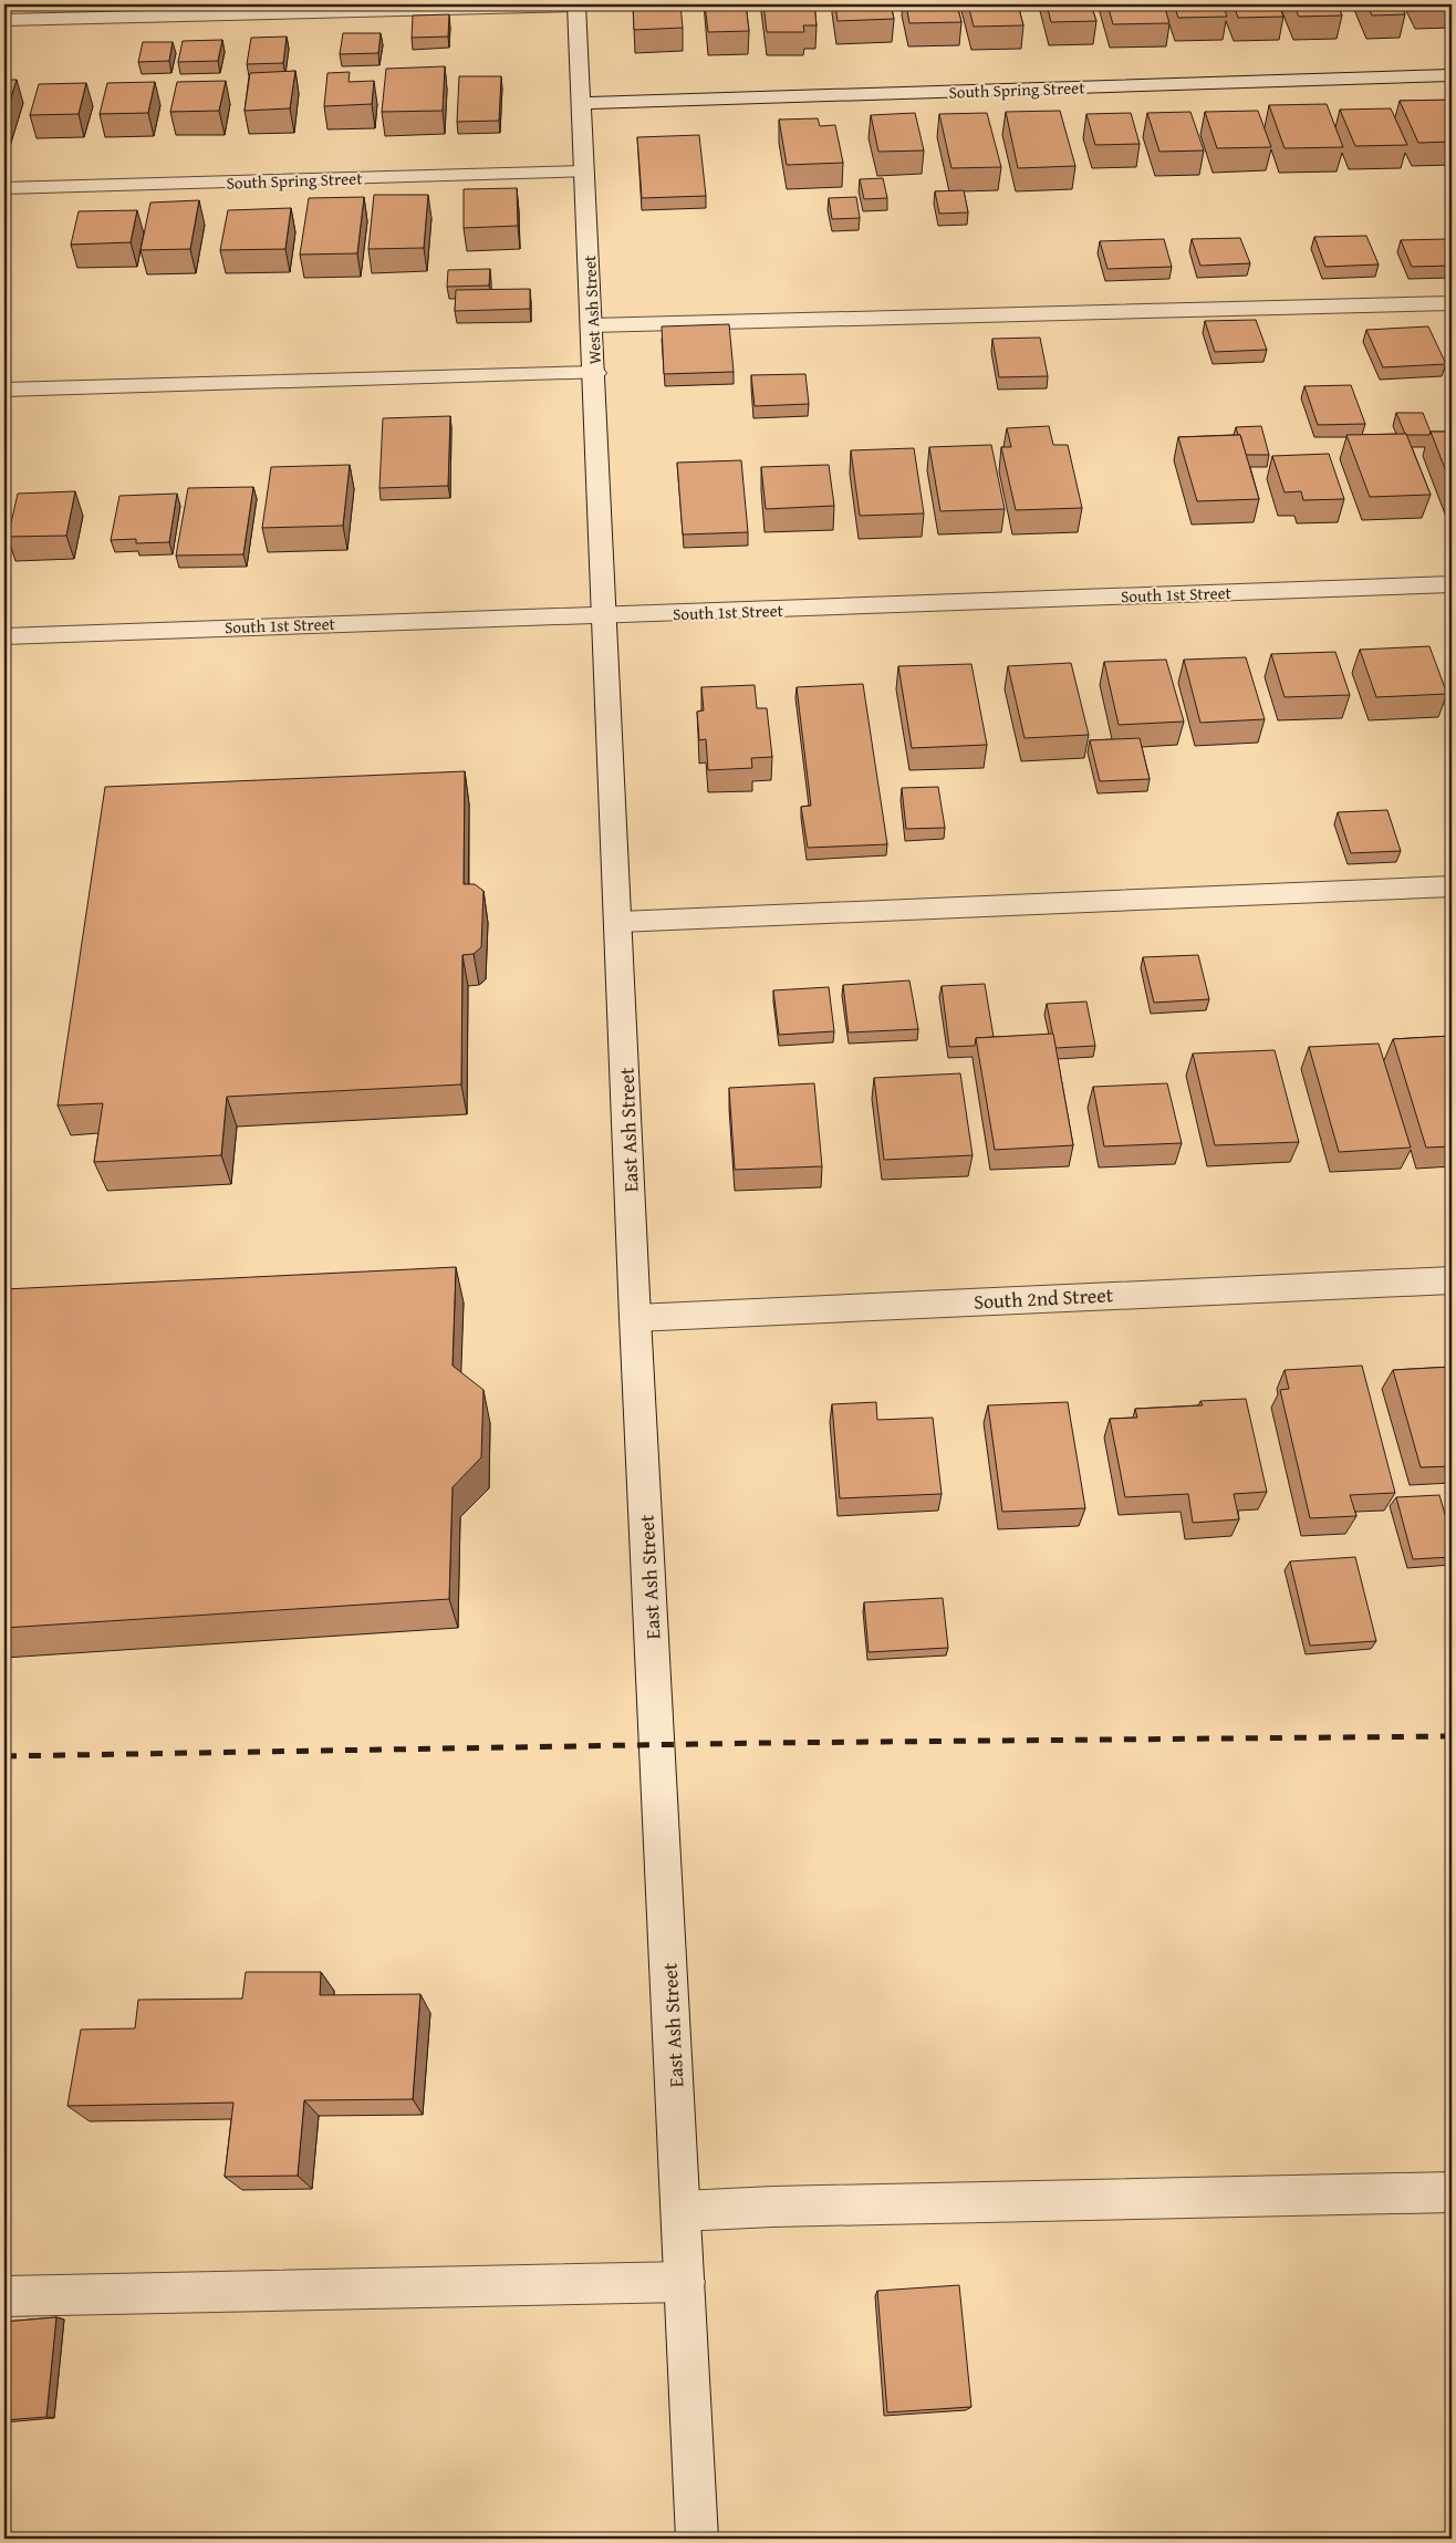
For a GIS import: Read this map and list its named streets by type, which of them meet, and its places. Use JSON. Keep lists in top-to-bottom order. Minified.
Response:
{"streets":{"street":["South Spring Street","West Ash Street","South 1st Street","East Ash Street","South 2nd Street"]},"crossings":[["South Spring Street","West Ash Street"],["West Ash Street","South 1st Street"],["West Ash Street","East Ash Street"],["South 1st Street","East Ash Street"],["East Ash Street","South 2nd Street"]]}
